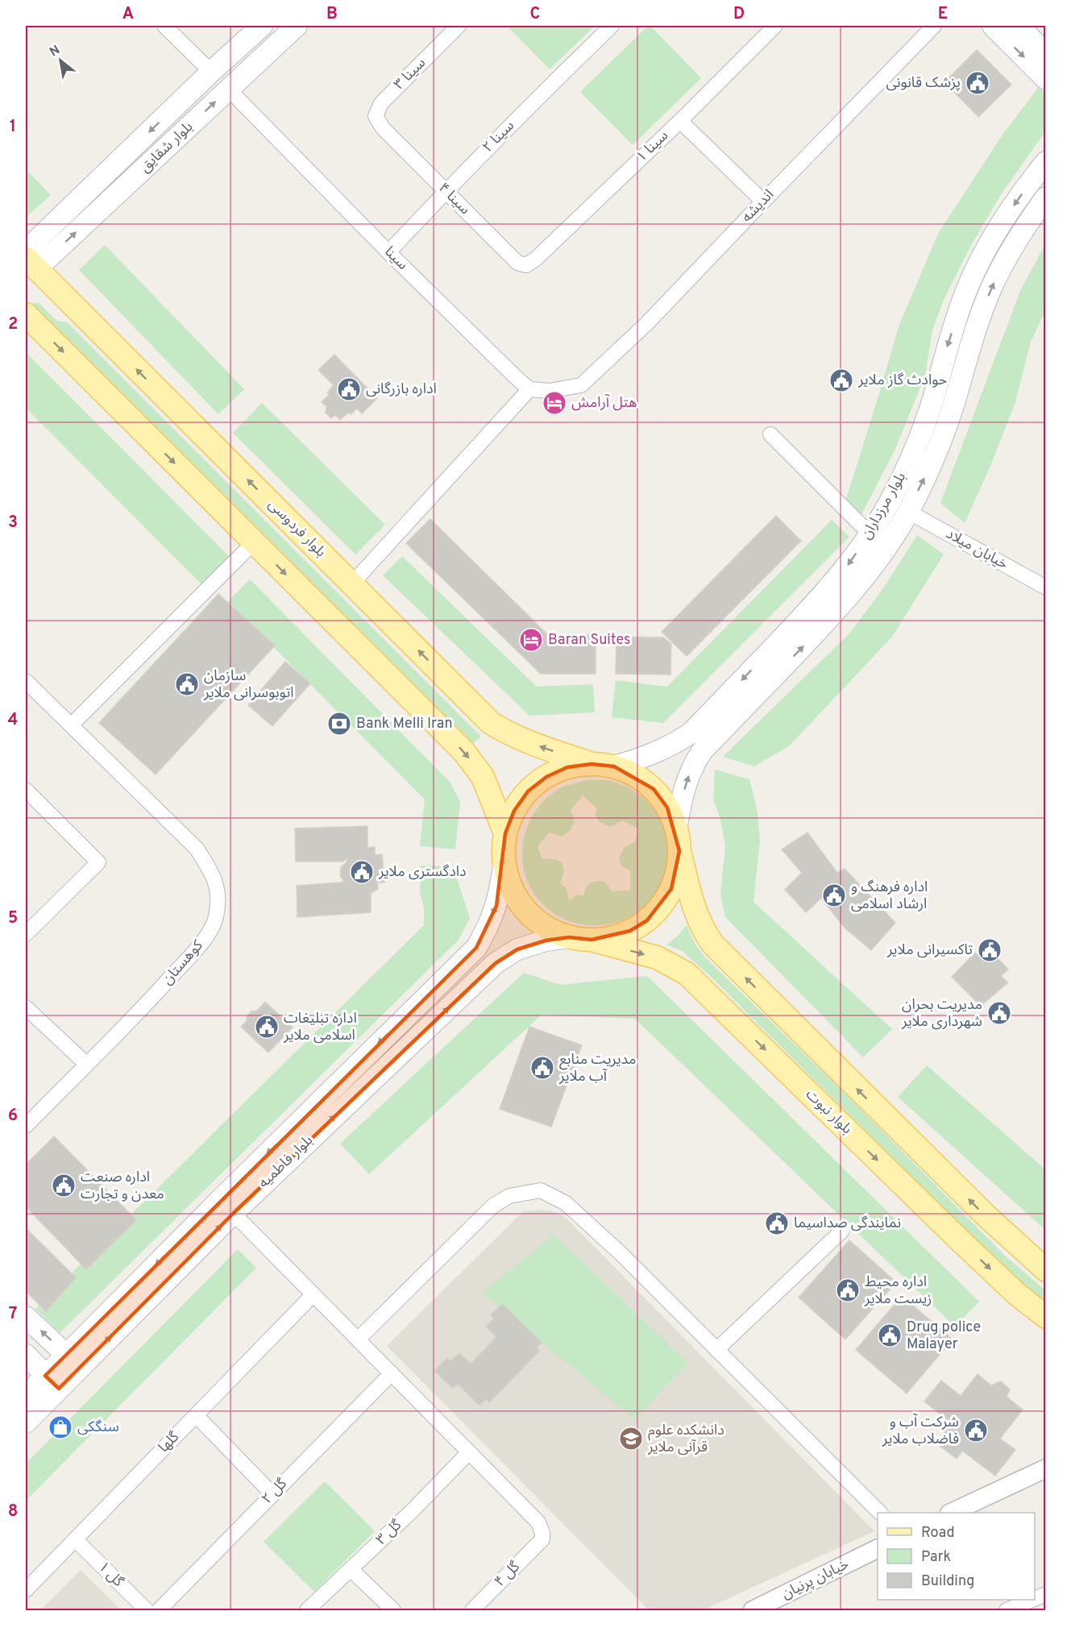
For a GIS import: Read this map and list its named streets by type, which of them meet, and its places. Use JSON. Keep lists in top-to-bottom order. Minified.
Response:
{"streets":{"main road":["بلوار شقایق","بلوار مرزداران","بلوار فردوسی","بلوار نبوت","بلوار فاطمیه"],"street":["سینا ۳","سینا ۲","سینا ۱","سینا ۴","اندیشه","سینا","خیابان میلاد","کوهستان","گلها","گل ۲","گل ۳","گل ۱","گل ۴","خیابان پرنیان"]},"crossings":[["سینا ۳","سینا ۴"],["سینا ۲","سینا ۴"],["سینا ۲","سینا"],["سینا ۱","سینا ۴"],["بلوار شقایق","سینا"],["بلوار شقایق","بلوار فردوسی"],["اندیشه","سینا"],["بلوار مرزداران","خیابان میلاد"],["گلها","گل ۱"],["گل ۳","گل ۴"]],"places":{"public building":["پزشک قانونی","حوادث گاز ملایر","اداره بازرگانی","سازمان اتوبوسرانی ملایر","دادگستری ملایر","اداره فرهنگ و ارشاد اسلامی","تاکسیرانی ملایر","مدیریت بحران شهرداری ملایر","اداره تبلیغات اسلامی ملایر","مدیریت منابع آب ملایر","اداره صنعت معدن و تجارت","نمایندگی صداسیما","اداره محیط زیست ملایر","Drug police Malayer","شرکت آب و فاضلاب ملایر"],"hotel":["هتل آرامش","Baran Suites"],"bank":["Bank Melli Iran"],"shop":["سنگکی"],"school or university":["دانشکده علوم قرآنی ملایر"]},"legend":["Road","Park","Building"],"north":"top left","grid":{"columns":["A","B","C","D","E"],"rows":["1","2","3","4","5","6","7","8"]}}
